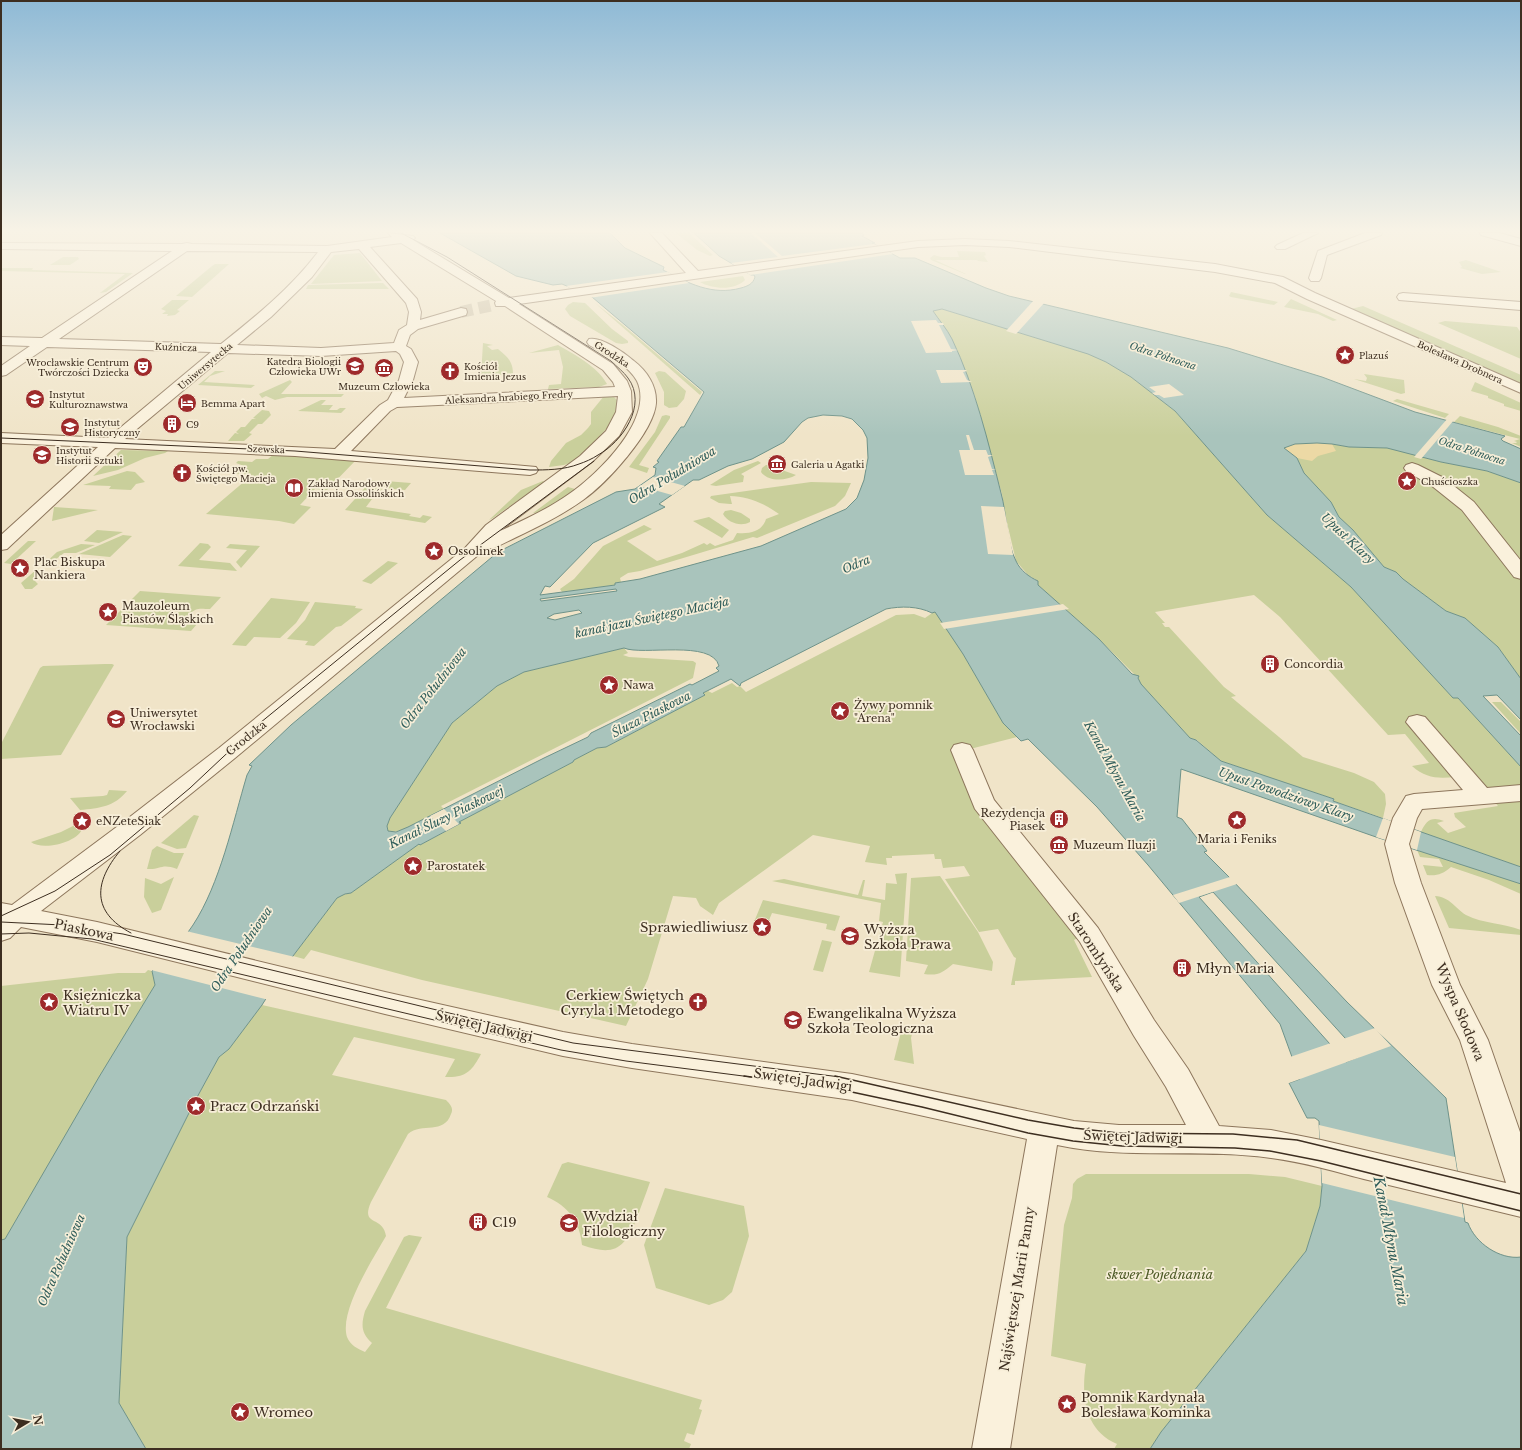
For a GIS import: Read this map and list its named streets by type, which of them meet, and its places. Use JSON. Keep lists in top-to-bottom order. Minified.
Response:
{"streets":{"street":["Kuźnicza","Grodzka","Bolesława Drobnera","Uniwersytecka","Aleksandra hrabiego Fredry","Szewska","Piaskowa","Staromłyńska","Wyspa Słodowa","Świętej Jadwigi","Najświętszej Marii Panny"]},"crossings":[["Kuźnicza","Uniwersytecka"],["Grodzka","Aleksandra hrabiego Fredry"],["Grodzka","Piaskowa"],["Uniwersytecka","Szewska"],["Piaskowa","Świętej Jadwigi"],["Staromłyńska","Świętej Jadwigi"],["Świętej Jadwigi","Najświętszej Marii Panny"]],"water":["Odra Północna","Odra Południowa","Upust Klary","Odra","kanał jazu Świętego Macieja","Śluza Piaskowa","Kanał Młynu Maria","Upust Powodziowy Klary","Kanał Śluzy Piaskowej"],"parks":["skwer Pojednania"],"places":{"place":["Plazuś","Chuścioszka","Ossolinek","Plac Biskupa Nankiera","Mauzoleum Piastów Śląskich","Nawa","Żywy pomnik \"Arena\"","Maria i Feniks","eNZeteSiak","Parostatek","Sprawiedliwiusz","Księżniczka Wiatru IV","Pracz Odrzański","Pomnik Kardynała Bolesława Kominka","Wromeo"],"school or university":["Katedra Biologii Człowieka UWr","Instytut Kulturoznawstwa","Instytut Historyczny","Instytut Historii Sztuki","Uniwersytet Wrocławski","Wyższa Szkoła Prawa","Ewangelikalna Wyższa Szkoła Teologiczna","Wydział Filologiczny"],"theatre":["Wrocławskie Centrum Twórczości Dziecka"],"museum":["Muzeum Człowieka","Galeria u Agatki","Muzeum Iluzji"],"church":["Kościół Imienia Jezus","Kościół pw. Świętego Macieja","Cerkiew Świętych Cyryla i Metodego"],"hotel":["Bemma Apart"],"building":["C9","Concordia","Rezydencja Piasek","Młyn Maria","C19"],"library":["Zakład Narodowy imienia Ossolińskich"]},"north":"right"}
